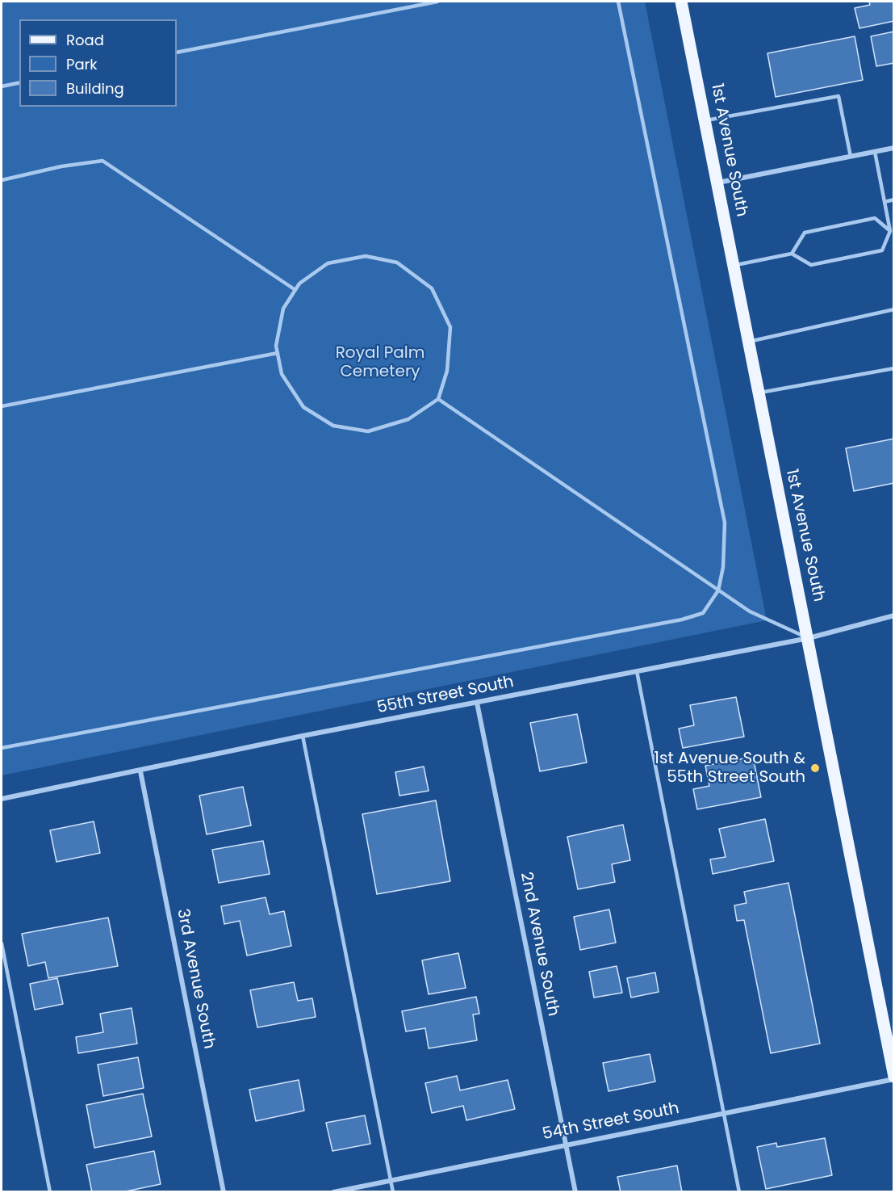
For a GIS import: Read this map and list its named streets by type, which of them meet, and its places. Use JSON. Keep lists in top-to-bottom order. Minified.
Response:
{"streets":{"main road":["1st Avenue South"],"street":["55th Street South","2nd Avenue South","3rd Avenue South","54th Street South"]},"crossings":[["1st Avenue South","55th Street South"],["1st Avenue South","54th Street South"],["55th Street South","2nd Avenue South"],["55th Street South","3rd Avenue South"],["2nd Avenue South","54th Street South"]],"parks":["Royal Palm Cemetery"],"places":["1st Avenue South & 55th Street South"],"legend":["Road","Park","Building"]}
